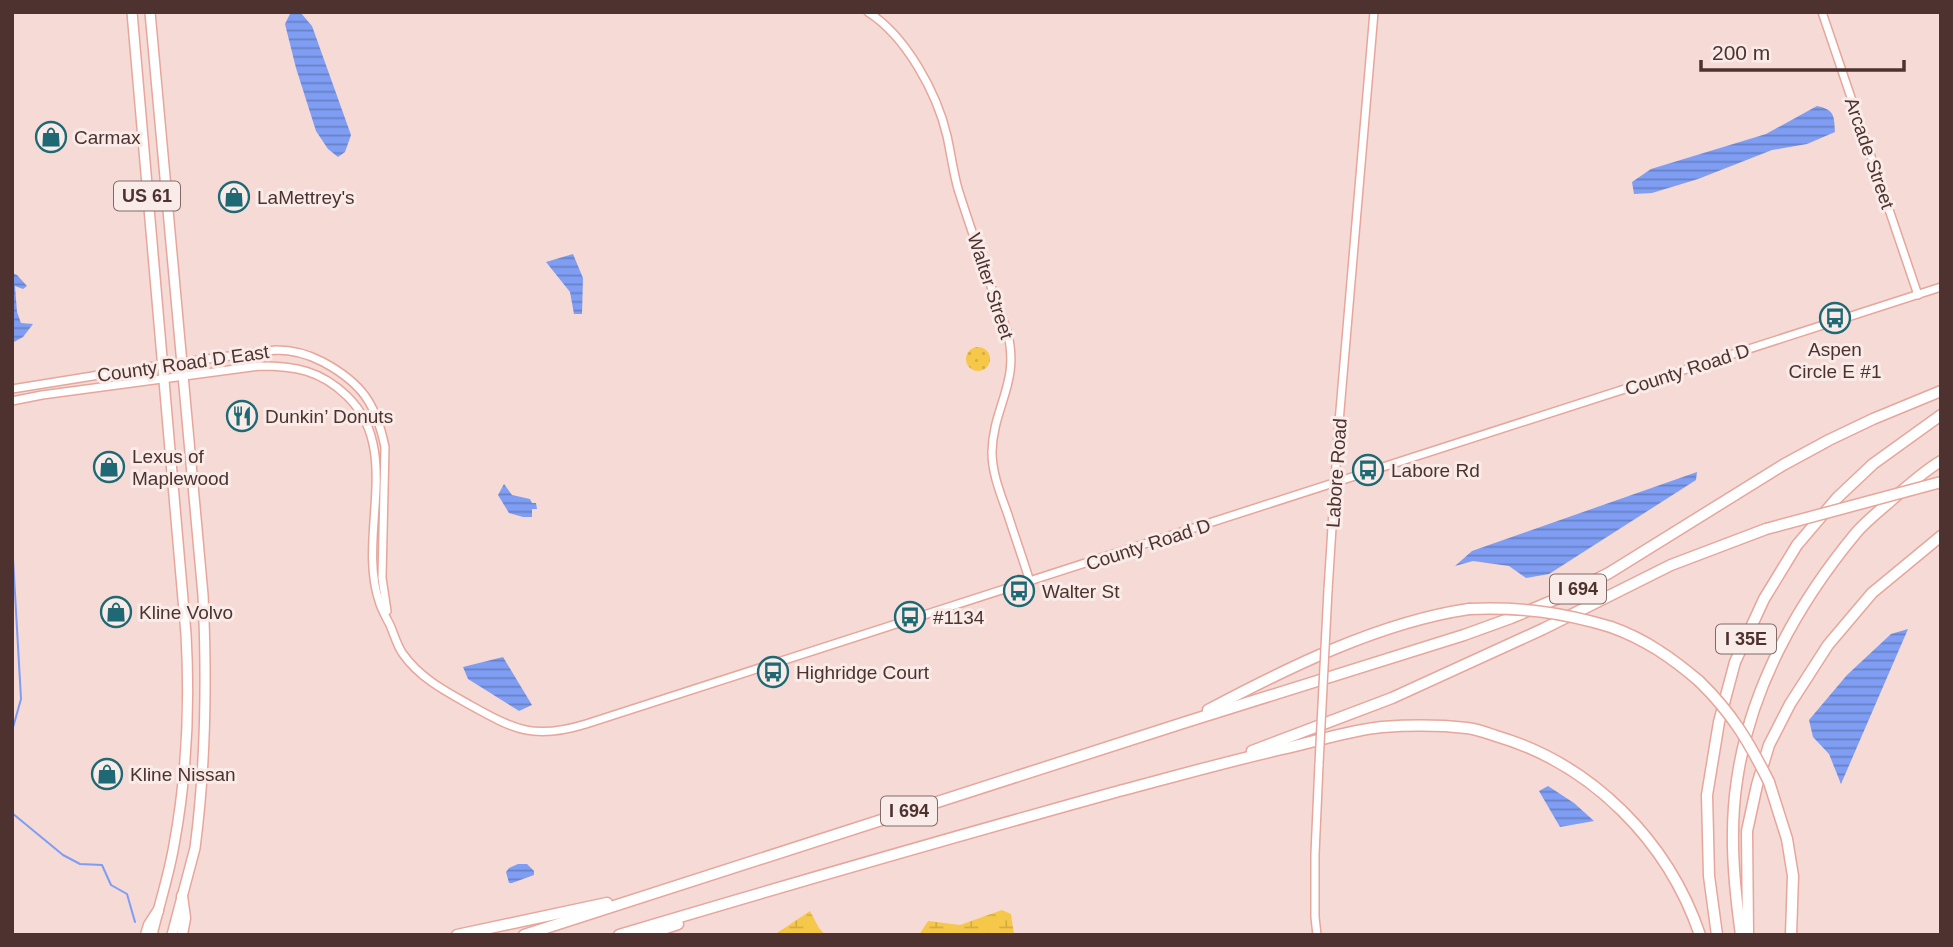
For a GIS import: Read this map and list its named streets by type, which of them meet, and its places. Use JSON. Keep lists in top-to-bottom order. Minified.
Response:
{"streets":{"highway":["I 694","I 35E"],"main road":["US 61"],"street":["Arcade Street","Walter Street","County Road D East","County Road D","Labore Road"]},"crossings":[["Arcade Street","County Road D"],["US 61","County Road D East"],["Walter Street","County Road D"],["County Road D East","County Road D"],["County Road D","Labore Road"]],"places":{"shop":["Carmax","LaMettrey's","Lexus of Maplewood","Kline Volvo","Kline Nissan"],"bus stop":["Aspen Circle E #1","Labore Rd","Walter St","#1134","Highridge Court"],"restaurant":["Dunkin’ Donuts"]},"scale_bar":"200 m"}
